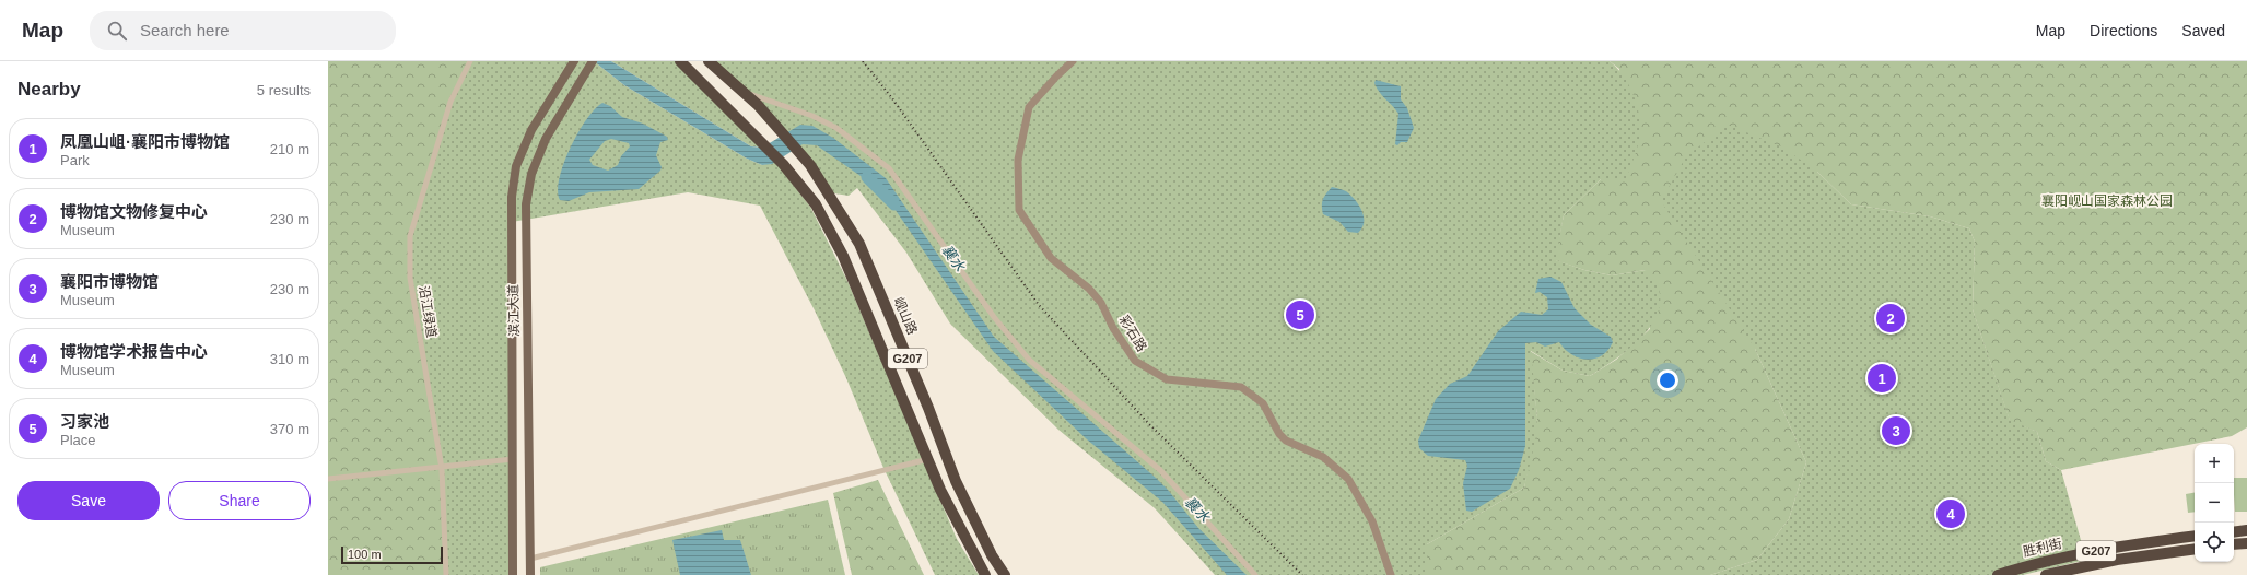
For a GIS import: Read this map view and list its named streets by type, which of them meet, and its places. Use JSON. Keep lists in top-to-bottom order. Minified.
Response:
{"streets":{"highway":["岘山路","G207","胜利街"],"main road":["滨江大道"],"street":["沿江绿道","彩石路"]},"water":["襄水"],"parks":["襄阳岘山国家森林公园"],"scale_bar":"100 m","page":{"header":"Map","search":"Search here","nav":["Map","Directions","Saved"],"heading":["Nearby","5 results"],"list":[{"mark":"1","name":"凤凰山岨·襄阳市博物馆","note":"Park","value":"210 m"},{"mark":"2","name":"博物馆文物修复中心","note":"Museum","value":"230 m"},{"mark":"3","name":"襄阳市博物馆","note":"Museum","value":"230 m"},{"mark":"4","name":"博物馆学术报告中心","note":"Museum","value":"310 m"},{"mark":"5","name":"习家池","note":"Place","value":"370 m"}],"pins":["5","2","1","3","4"],"map_buttons":["+","−"],"buttons":["Save","Share"],"scale":"100 m"}}
